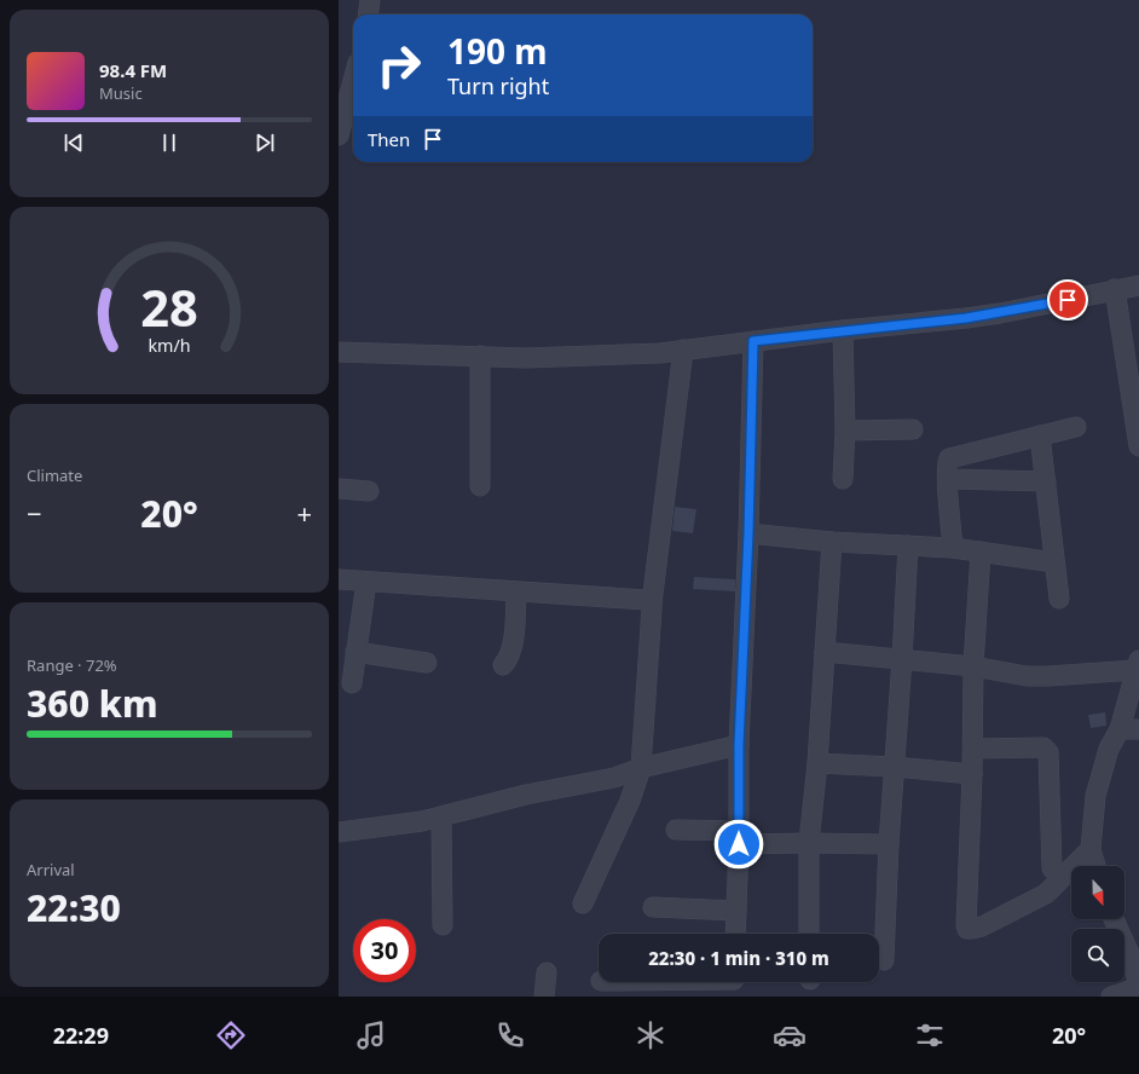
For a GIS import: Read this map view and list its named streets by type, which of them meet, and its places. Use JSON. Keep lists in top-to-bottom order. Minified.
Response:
{"north":"bottom","page":{"turn":["190 m","Turn right"],"song":["98.4 FM","Music"],"then":"Then","tile":["Climate",["Range · 72%","360 km"],["Arrival","22:30"]],"heat":["−","20°","+"],"limit":"30","trip":"22:30 · 1 min · 310 m","tabs":["22:29","20°"],"gauge":["28","km/h"]}}
